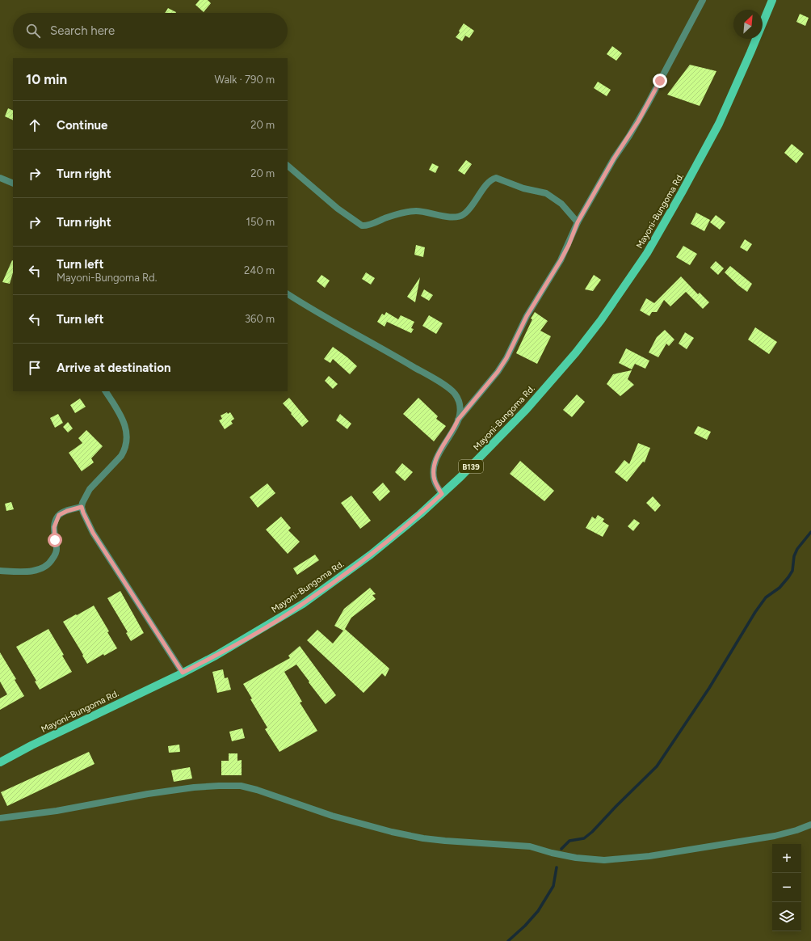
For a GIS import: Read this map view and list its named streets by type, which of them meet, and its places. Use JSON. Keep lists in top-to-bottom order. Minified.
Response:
{"streets":{"main road":["Mayoni-Bungoma Rd.","B139"]},"north":"top right","page":{"search":"Search here","heading":["10 min","Walk · 790 m"],"list":[["Continue","20 m"],["Turn right","20 m"],["Turn right","150 m"],["Turn left","Mayoni-Bungoma Rd.","240 m"],["Turn left","360 m"],"Arrive at destination"],"map_buttons":["+","−"]}}
